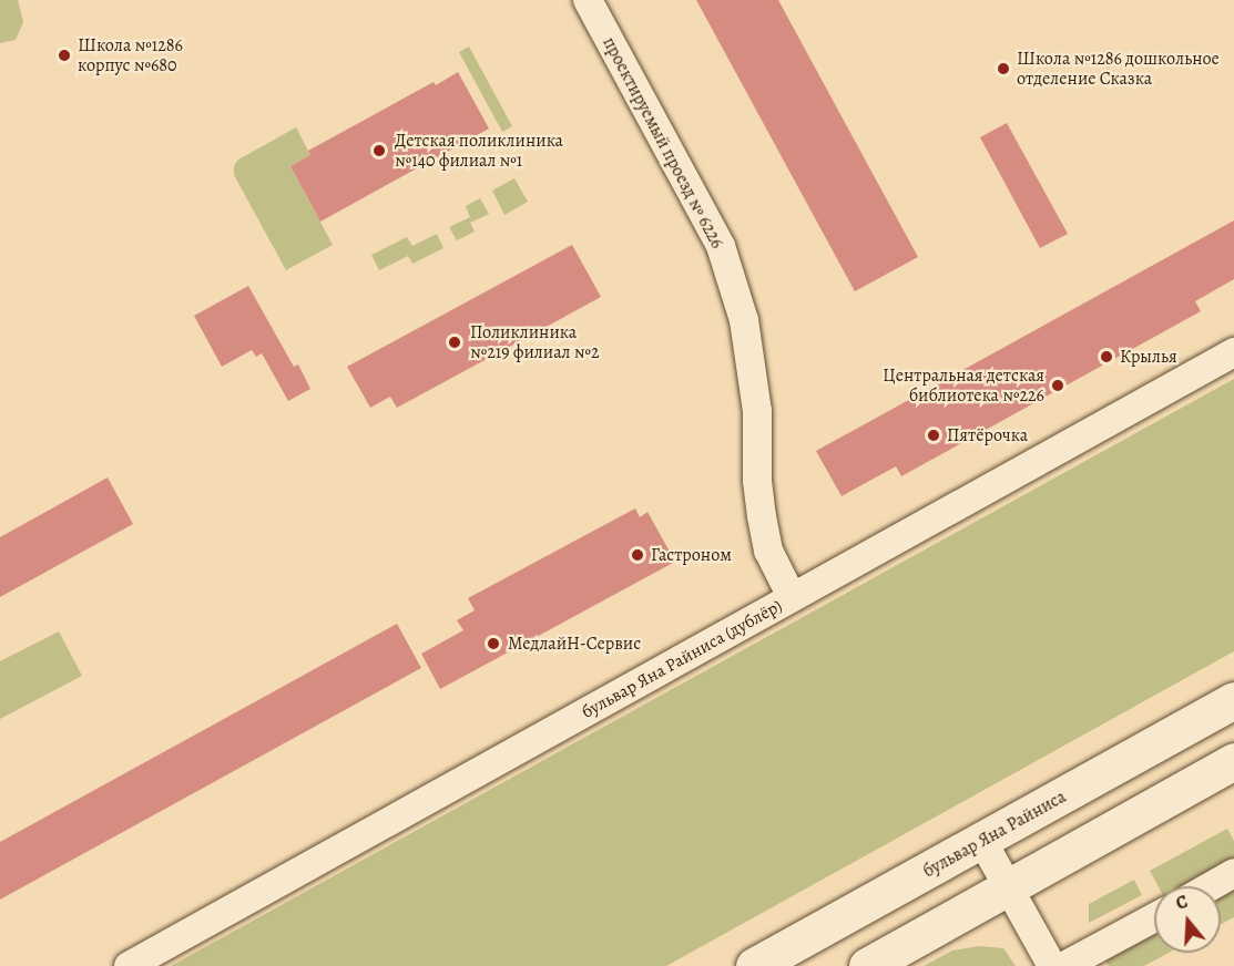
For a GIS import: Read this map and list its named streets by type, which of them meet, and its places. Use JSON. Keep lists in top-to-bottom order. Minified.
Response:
{"streets":{"main road":["бульвар Яна Райниса"],"street":["проектируемый проезд № 6226","бульвар Яна Райниса (дублёр)"]},"crossings":[["проектируемый проезд № 6226","бульвар Яна Райниса (дублёр)"]],"places":["Школа №1286 корпус №680","Школа №1286 дошкольное отделение Сказка","Детская поликлиника №140 филиал №1","Поликлиника №219 филиал №2","Крылья","Центральная детская библиотека №226","Пятёрочка","Гастроном","МедлайН-Сервис"],"north":"top"}
